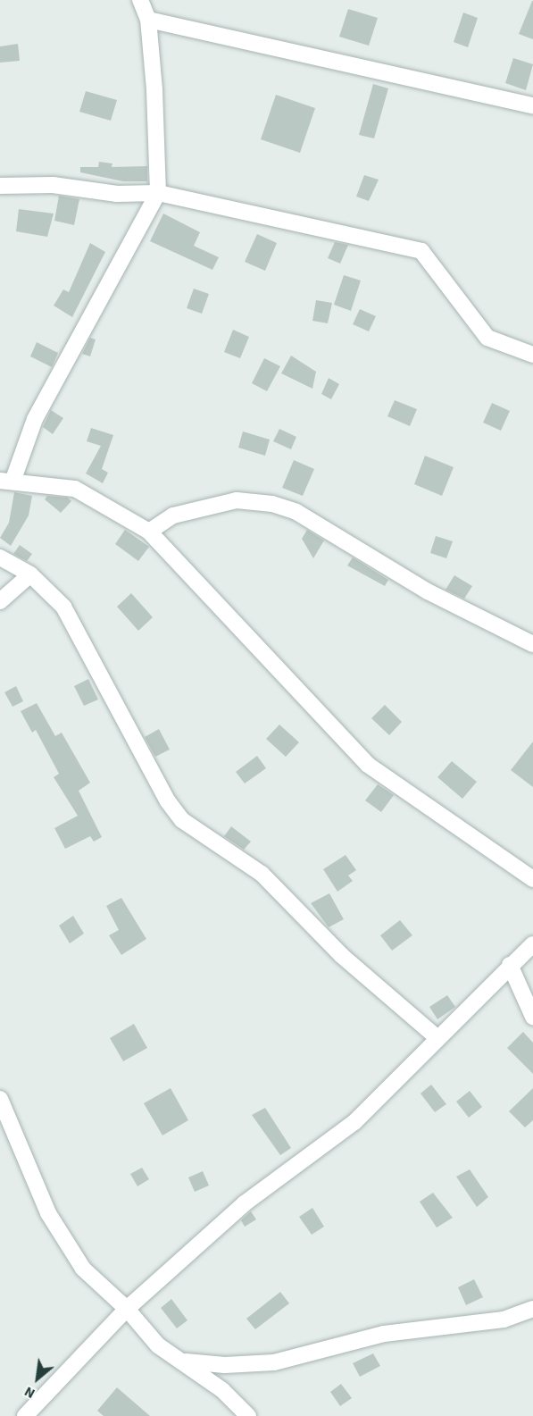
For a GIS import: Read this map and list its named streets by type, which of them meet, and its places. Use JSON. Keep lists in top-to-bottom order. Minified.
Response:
{"north":"bottom left"}
